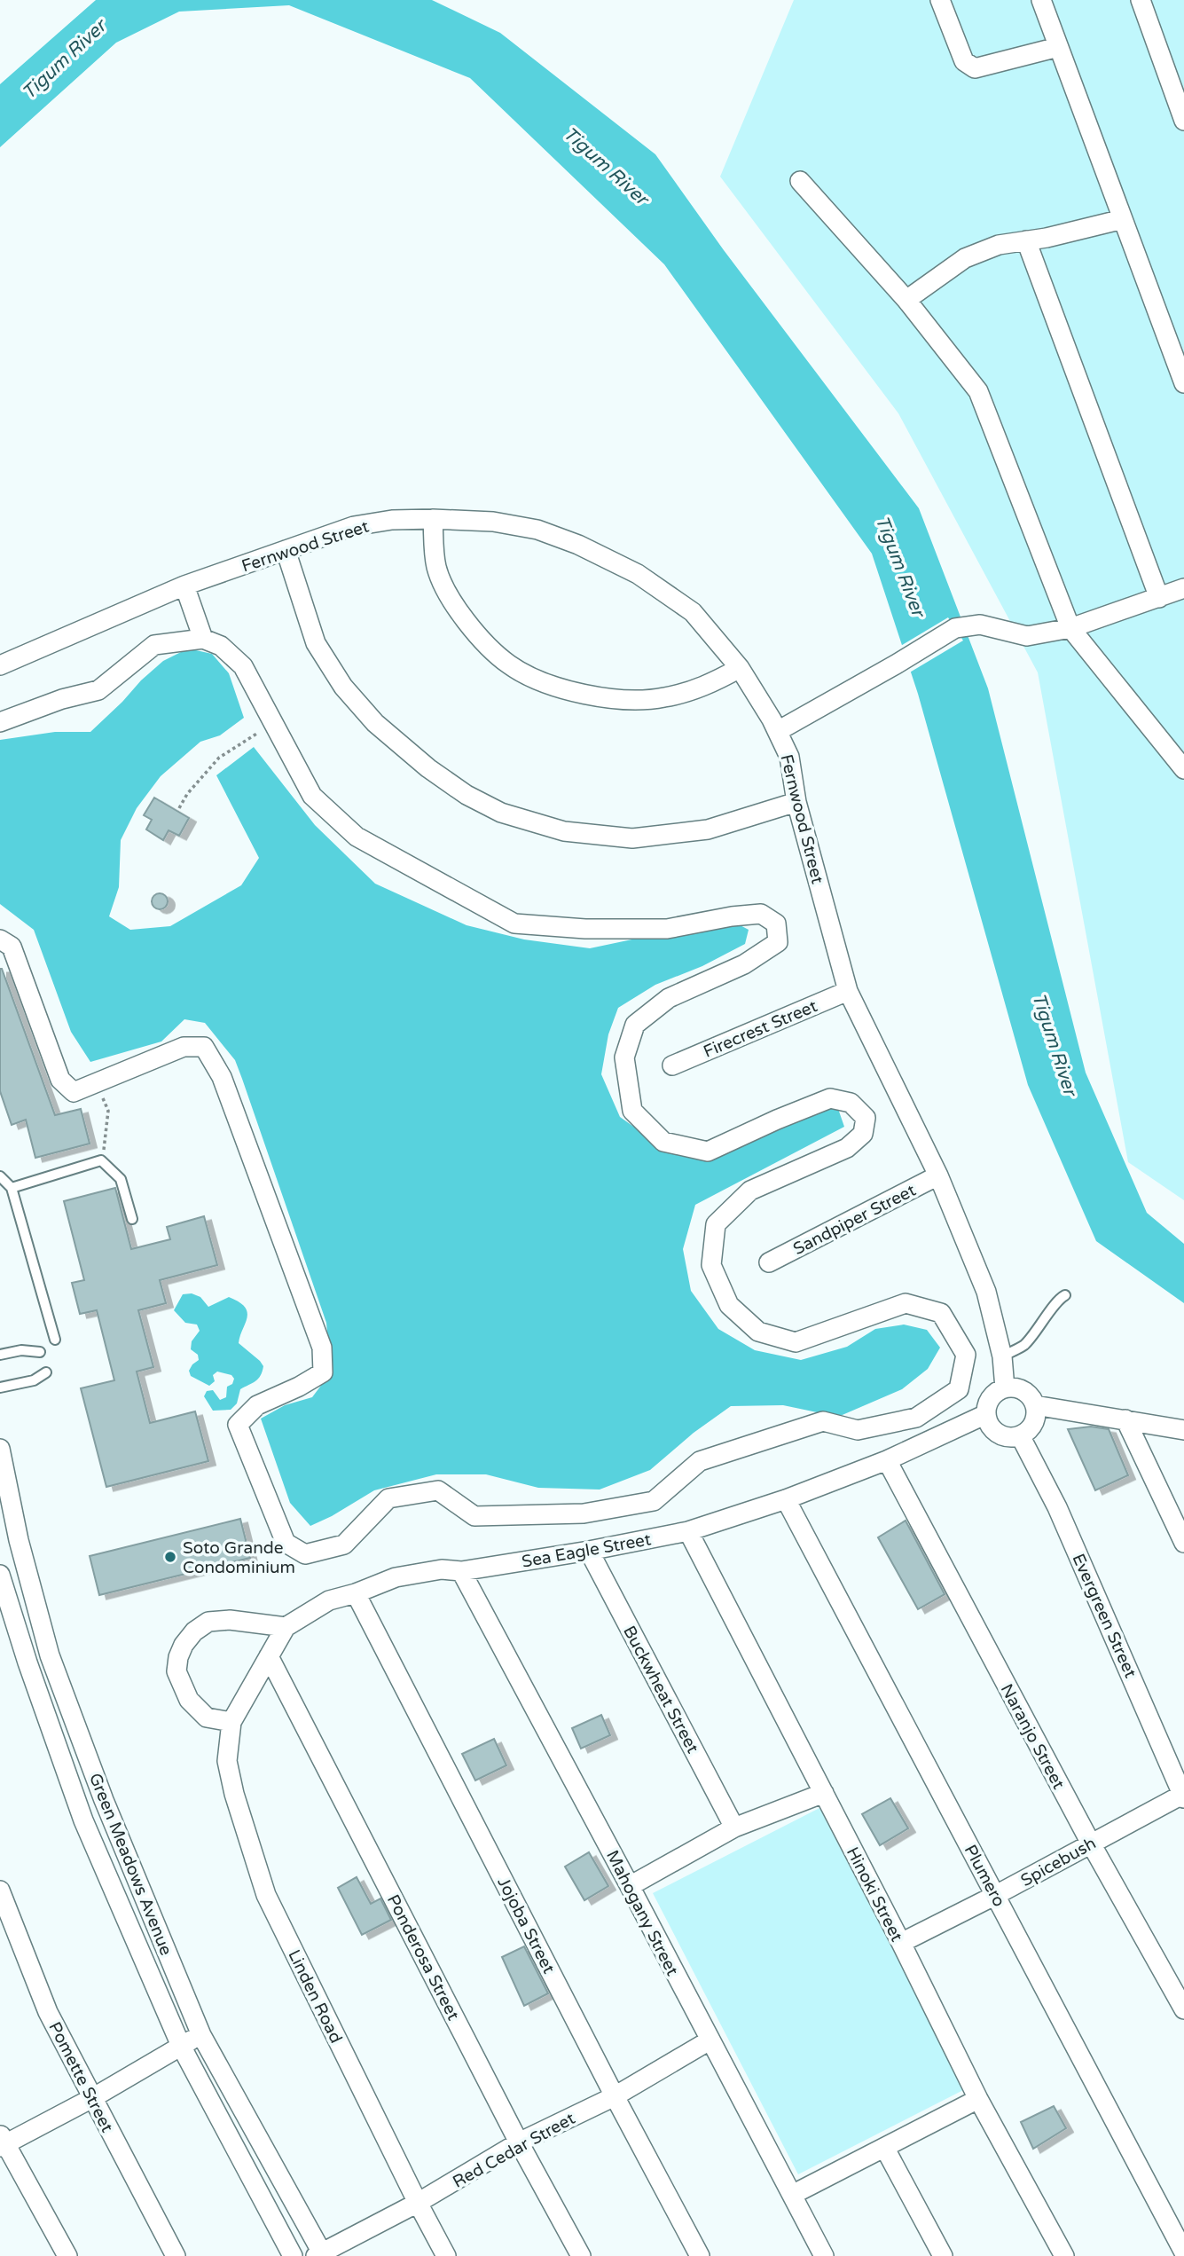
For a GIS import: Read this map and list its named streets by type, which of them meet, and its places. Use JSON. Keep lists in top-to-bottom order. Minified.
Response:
{"streets":{"street":["Fernwood Street","Firecrest Street","Sandpiper Street","Sea Eagle Street","Evergreen Street","Buckwheat Street","Naranjo Street","Spicebush","Green Meadows Avenue","Plumero","Hinoki Street","Mahogany Street","Jojoba Street","Ponderosa Street","Linden Road","Pomette Street","Red Cedar Street"]},"crossings":[["Fernwood Street","Firecrest Street"],["Fernwood Street","Sandpiper Street"],["Fernwood Street","Sea Eagle Street"],["Fernwood Street","Evergreen Street"],["Sea Eagle Street","Evergreen Street"],["Sea Eagle Street","Buckwheat Street"],["Sea Eagle Street","Naranjo Street"],["Sea Eagle Street","Plumero"],["Sea Eagle Street","Hinoki Street"],["Sea Eagle Street","Mahogany Street"],["Sea Eagle Street","Jojoba Street"],["Sea Eagle Street","Ponderosa Street"],["Sea Eagle Street","Linden Road"],["Evergreen Street","Spicebush"],["Naranjo Street","Spicebush"],["Spicebush","Plumero"],["Spicebush","Hinoki Street"],["Green Meadows Avenue","Red Cedar Street"],["Mahogany Street","Red Cedar Street"],["Jojoba Street","Red Cedar Street"],["Ponderosa Street","Red Cedar Street"],["Linden Road","Red Cedar Street"]],"water":["Tigum River"],"places":["Soto Grande Condominium"]}
